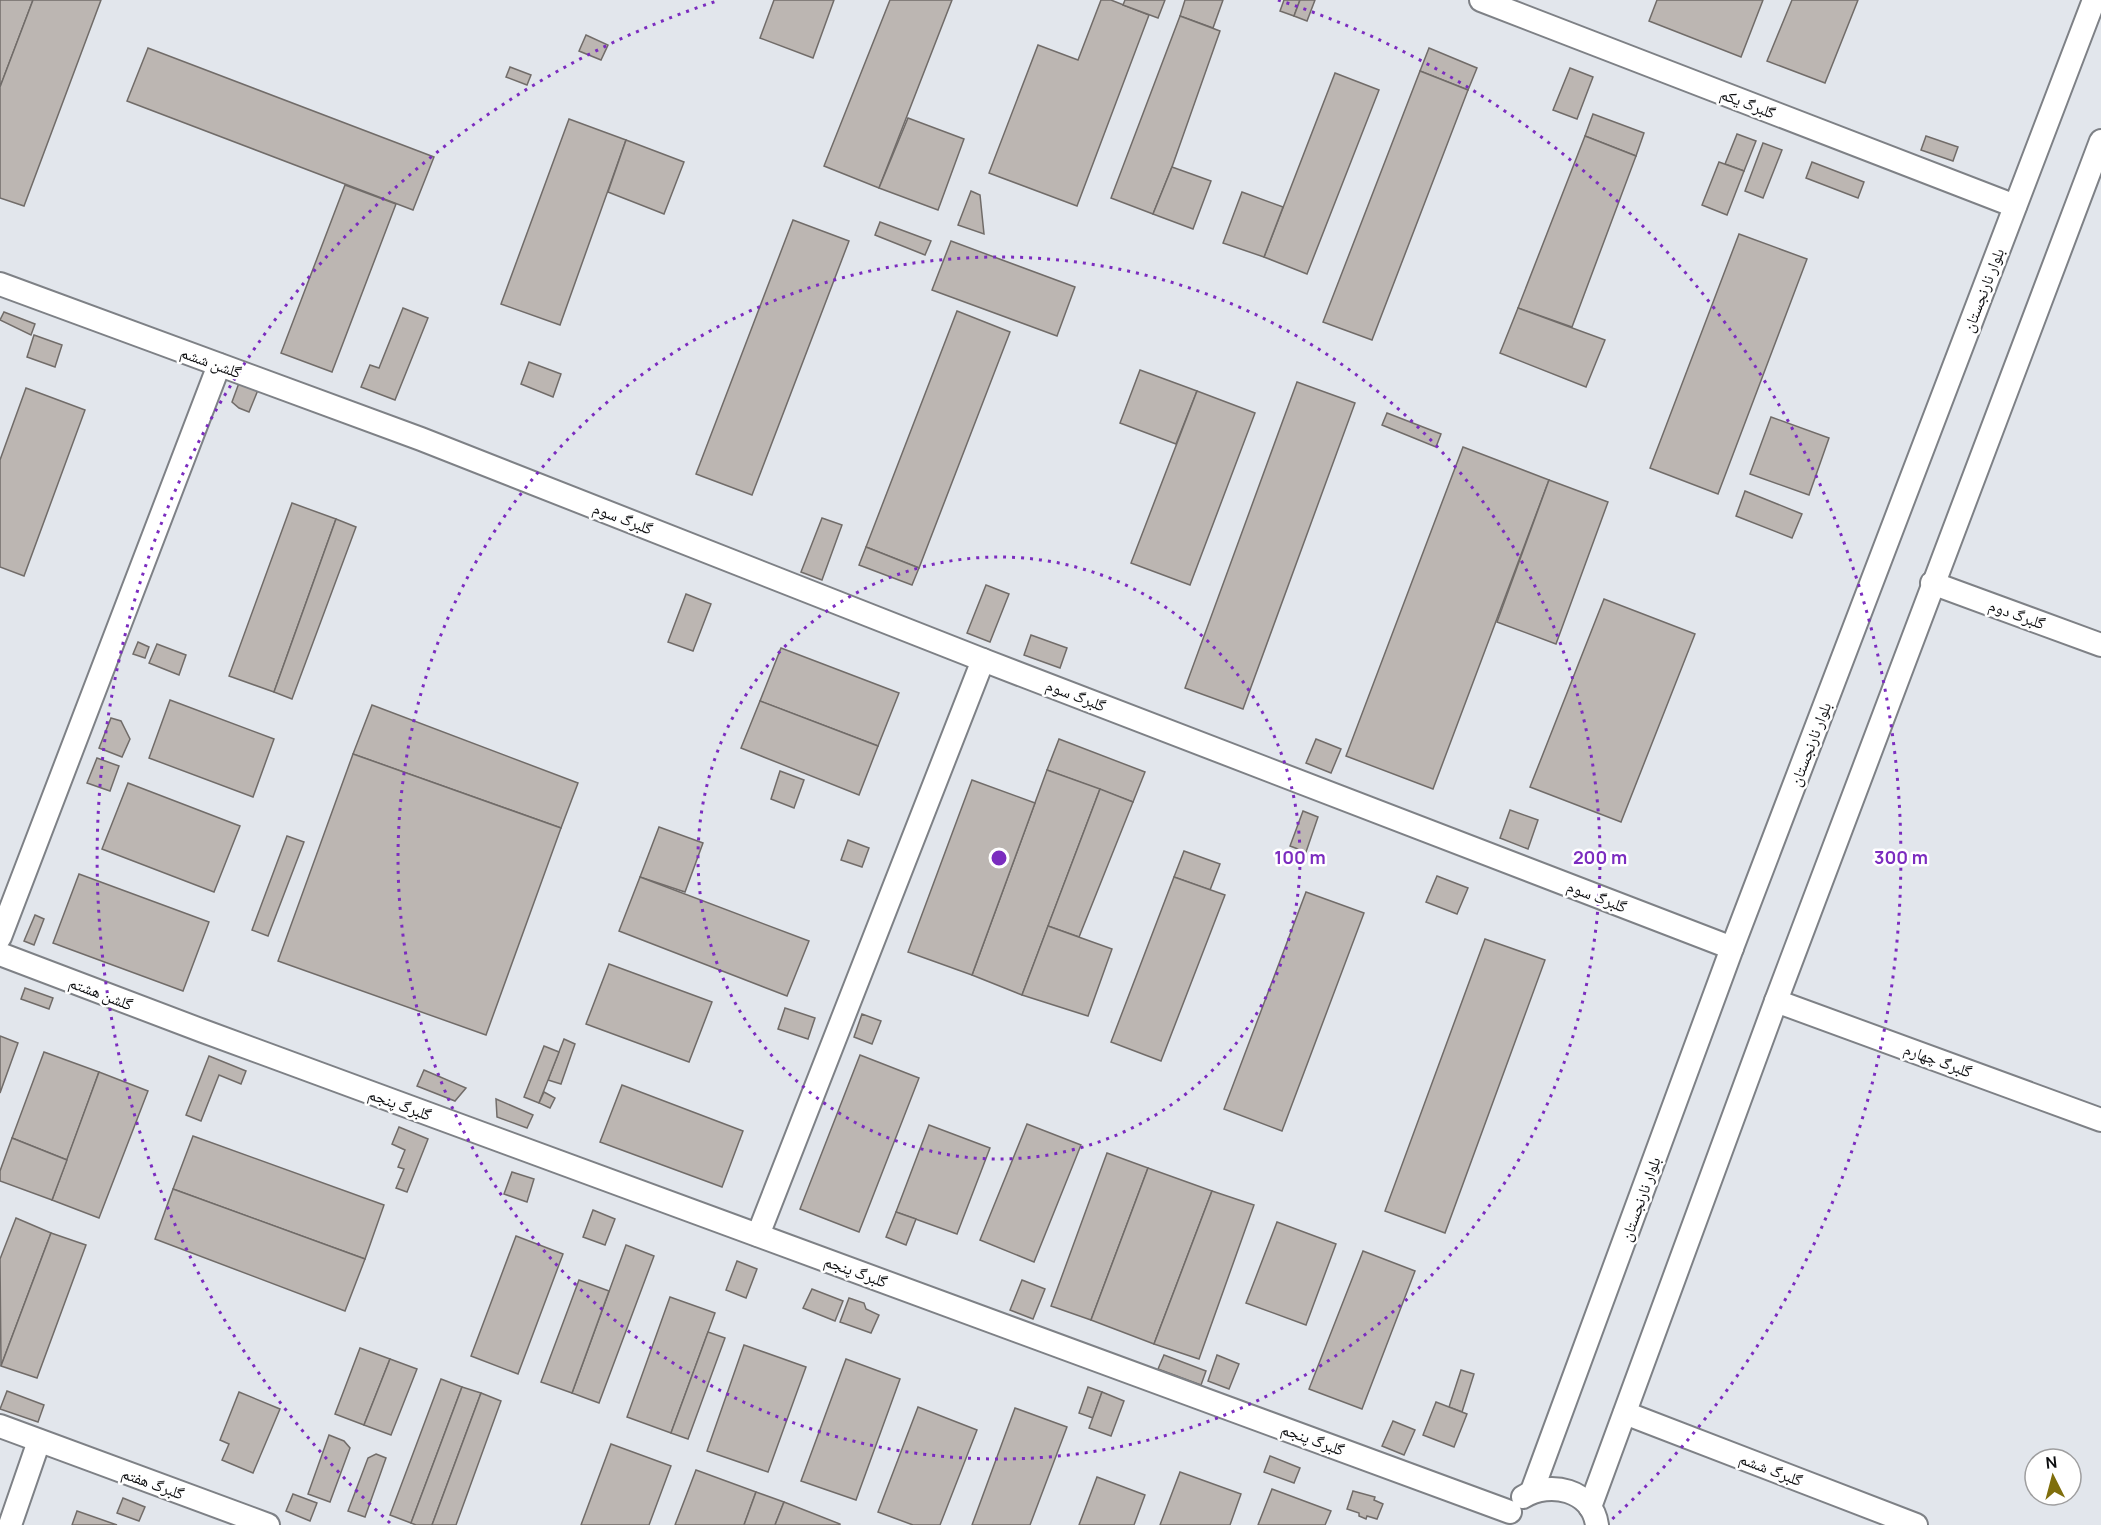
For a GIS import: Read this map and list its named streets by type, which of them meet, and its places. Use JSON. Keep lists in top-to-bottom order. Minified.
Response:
{"streets":{"street":["گلبرگ یکم","بلوار نارنجستان","گلشن ششم","گلبرگ سوم","گلبرگ دوم","گلشن هشتم","گلبرگ چهارم","گلبرگ پنجم","گلبرگ ششم","گلبرگ هفتم"]},"crossings":[["گلبرگ یکم","بلوار نارنجستان"],["بلوار نارنجستان","گلبرگ سوم"],["بلوار نارنجستان","گلبرگ پنجم"],["گلشن ششم","گلبرگ سوم"],["گلشن هشتم","گلبرگ پنجم"]],"north":"top","rings":["100 m","200 m","300 m"]}
